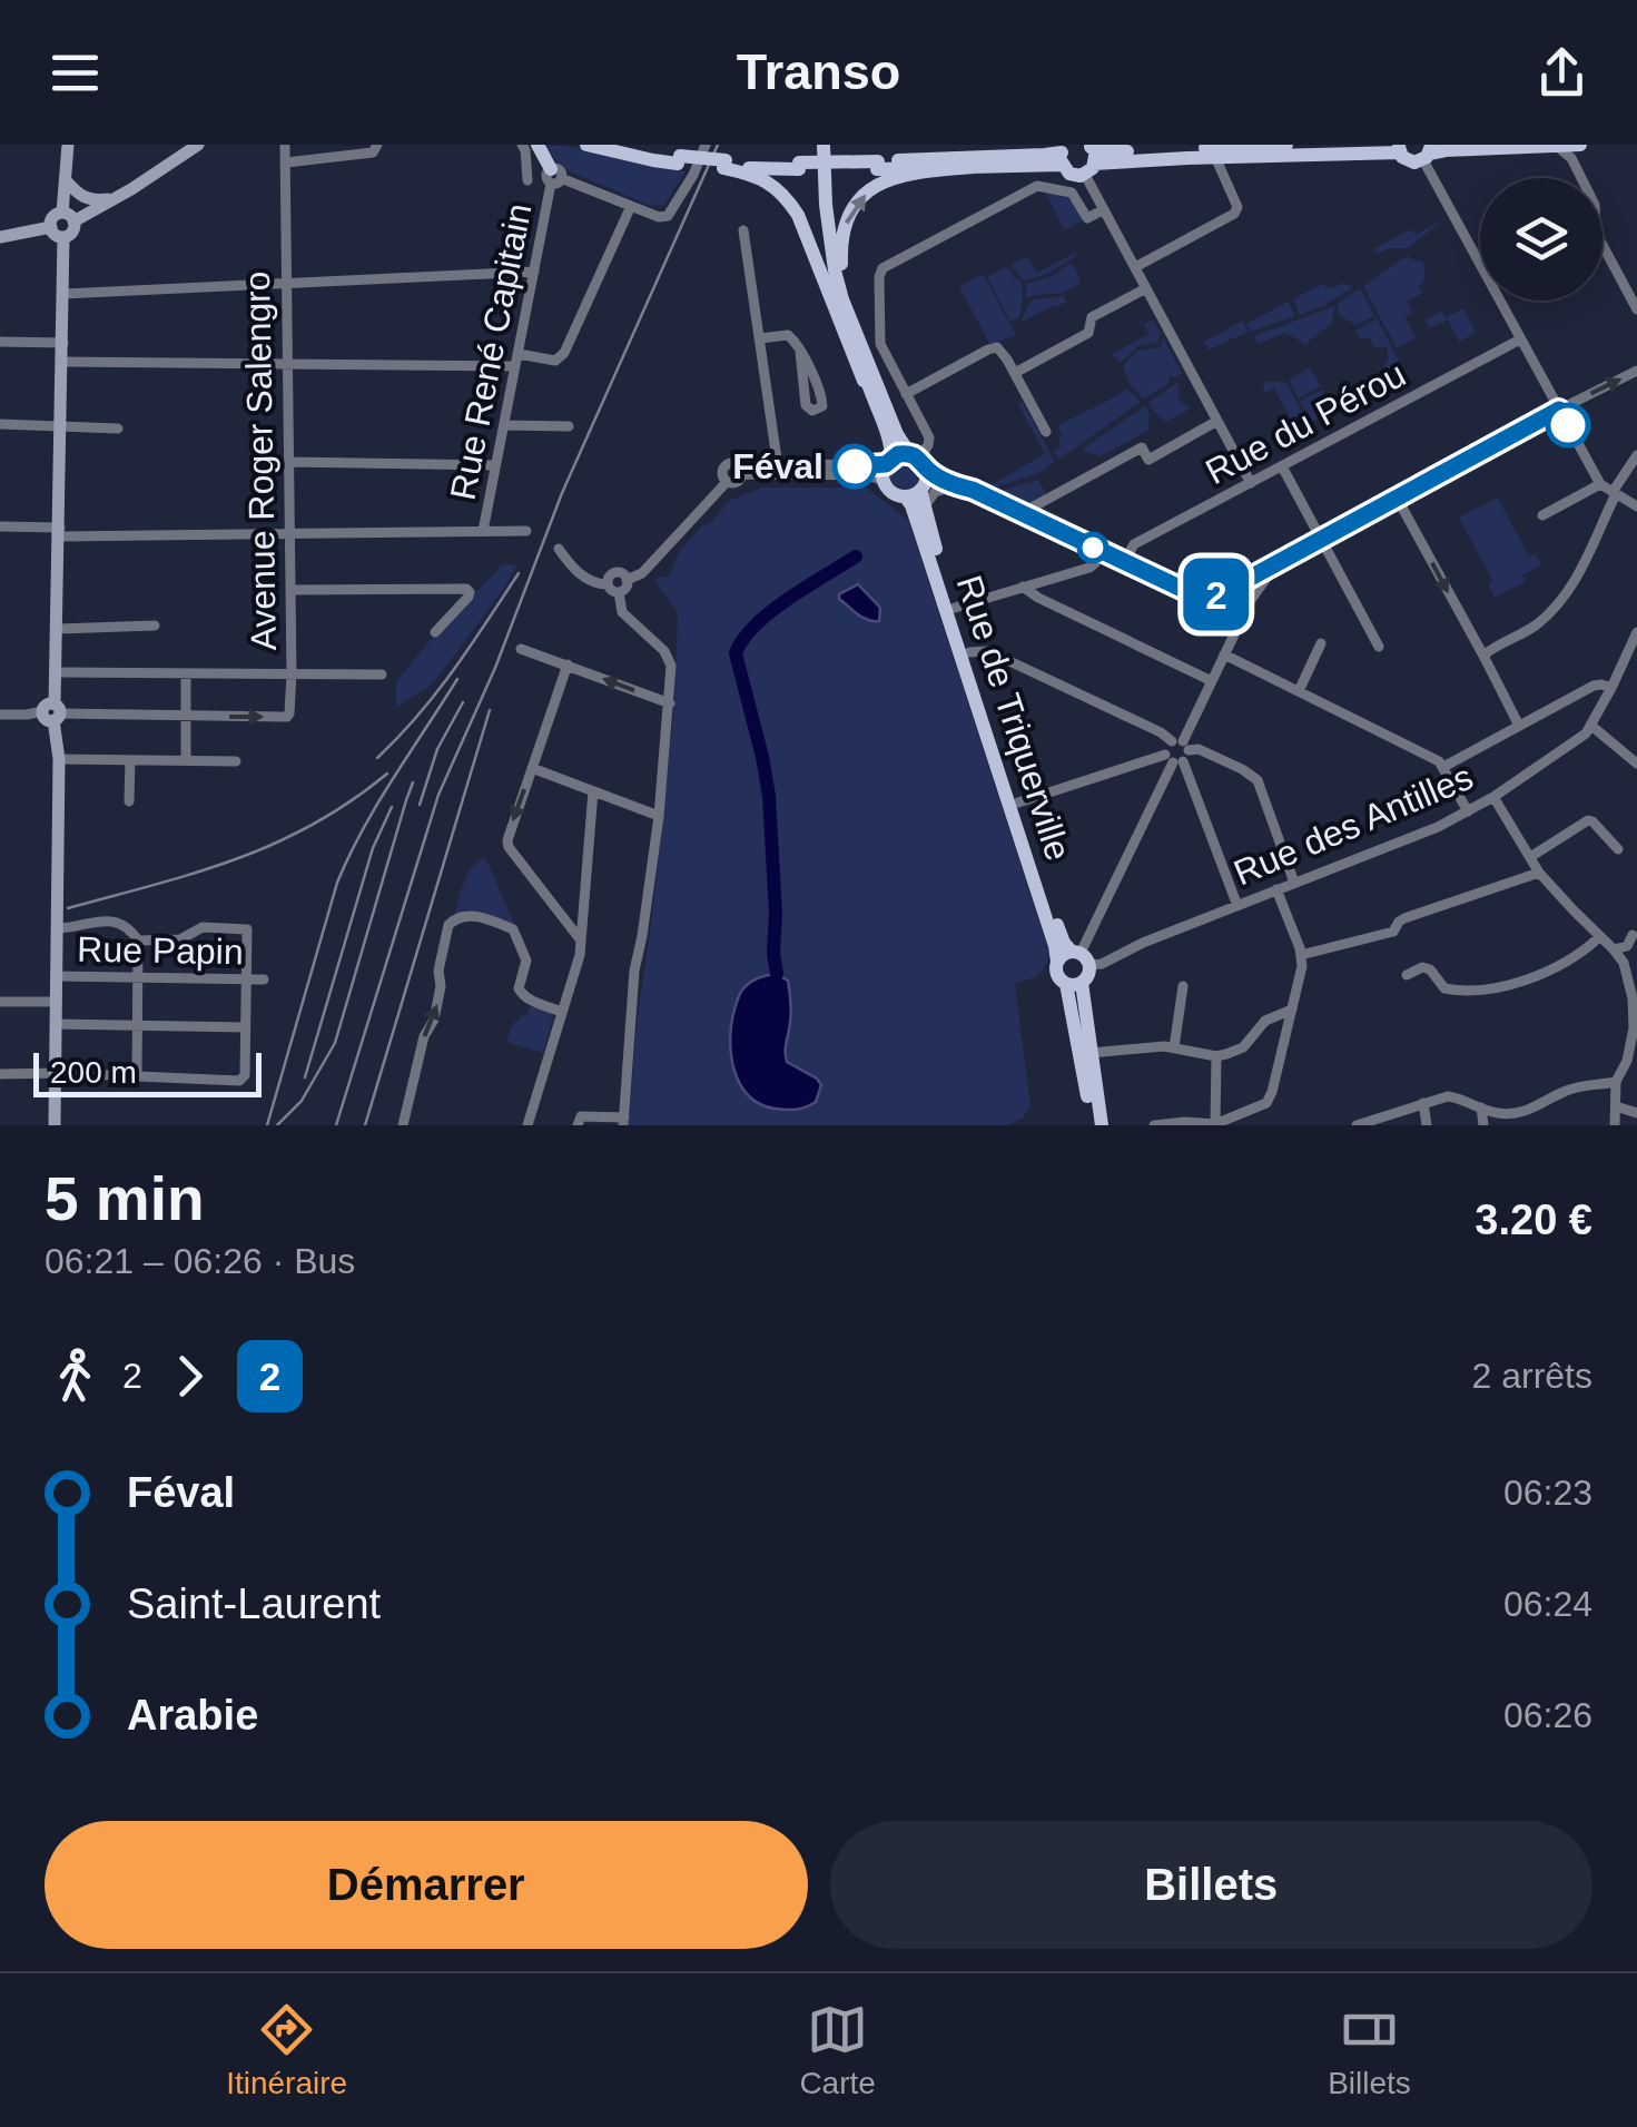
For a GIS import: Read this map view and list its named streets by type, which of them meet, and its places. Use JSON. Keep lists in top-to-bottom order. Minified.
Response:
{"streets":{"main road":["Rue de Triquerville"],"street":["Rue René Capitain","Rue du Pérou","Avenue Roger Salengro","Rue des Antilles","Rue Papin"]},"crossings":[["Rue de Triquerville","Rue des Antilles"]],"places":["Féval"],"lines":["bus line 2"],"scale_bar":"200 m","page":{"header":"Transo","on_map":"2","scale":"200 m","heading":["5 min","06:21 – 06:26 · Bus","3.20 €"],"legs":["2","2","2 arrêts"],"list":[{"name":"Féval","value":"06:23"},{"name":"Saint-Laurent","value":"06:24"},{"name":"Arabie","value":"06:26"}],"buttons":["Démarrer","Billets"],"tabs":["Itinéraire","Carte","Billets"]}}
